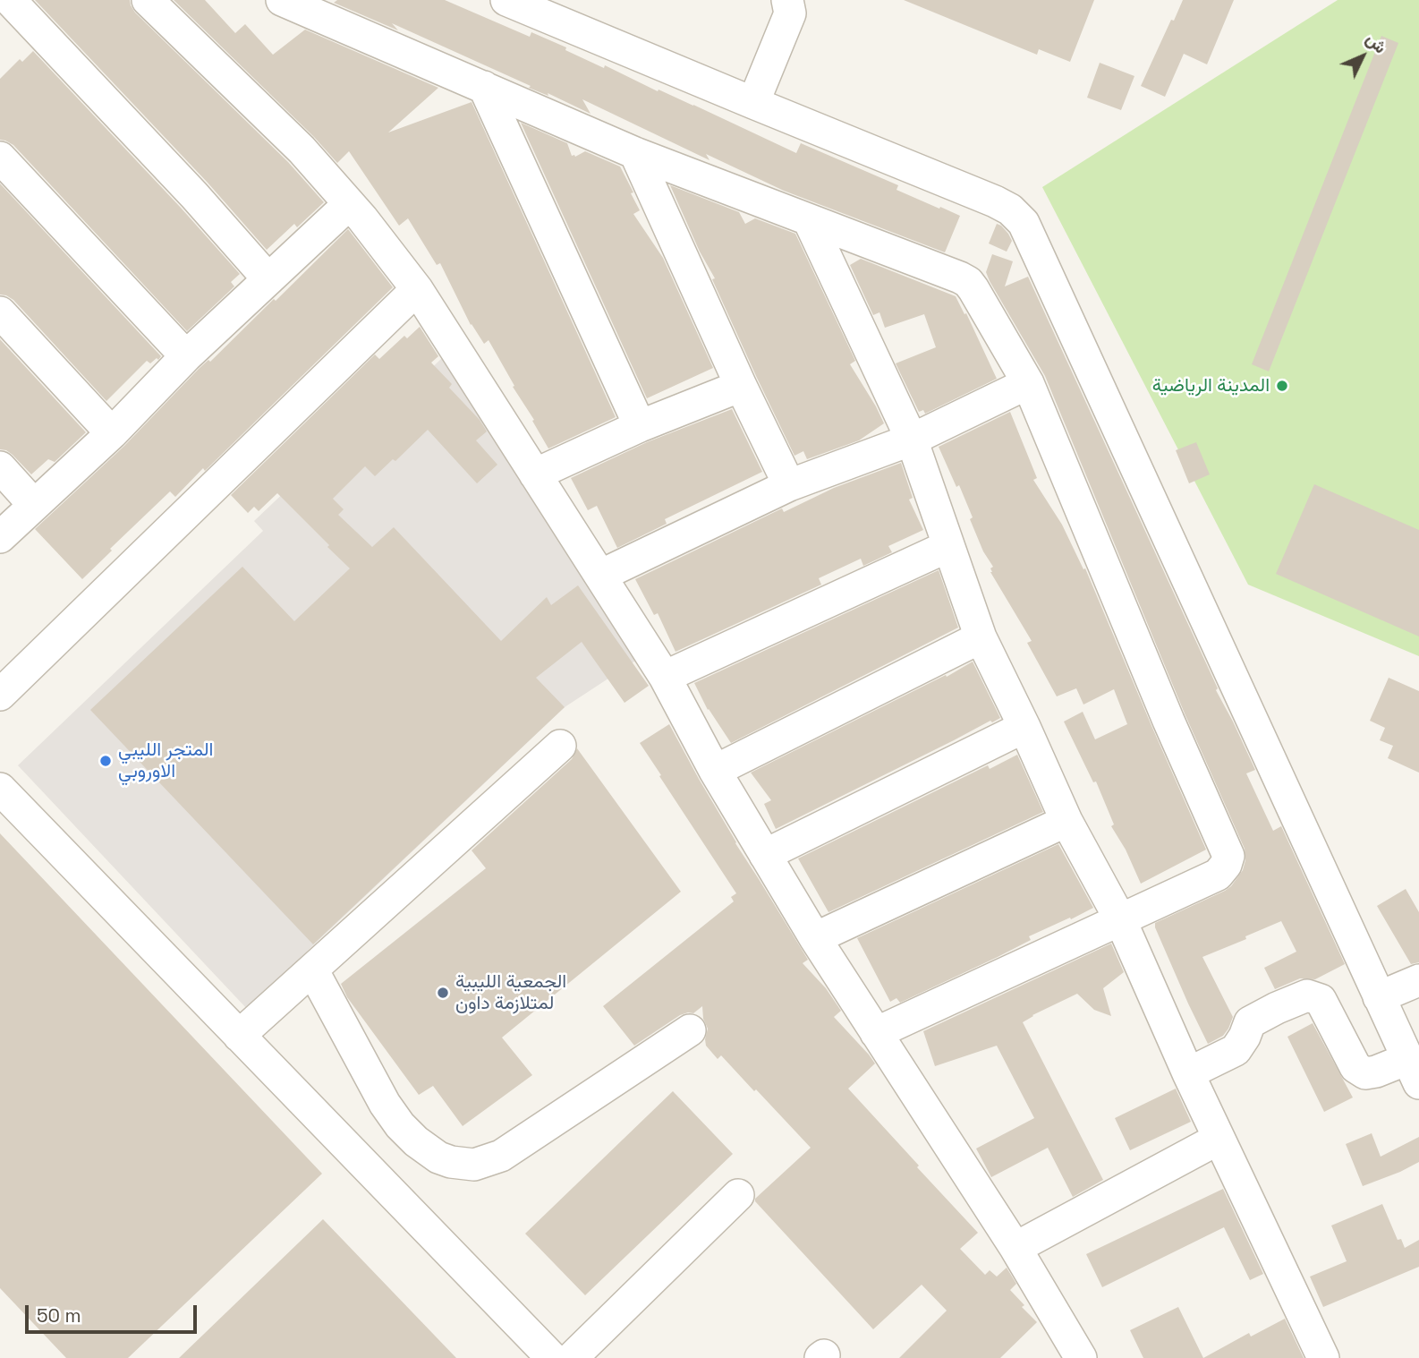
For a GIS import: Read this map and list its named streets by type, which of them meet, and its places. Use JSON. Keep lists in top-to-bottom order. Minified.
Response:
{"places":["المدينة الرياضية","المتجر الليبي الاوروبي","الجمعية الليبية لمتلازمة داون"],"scale_bar":"50 m","north":"top right"}
